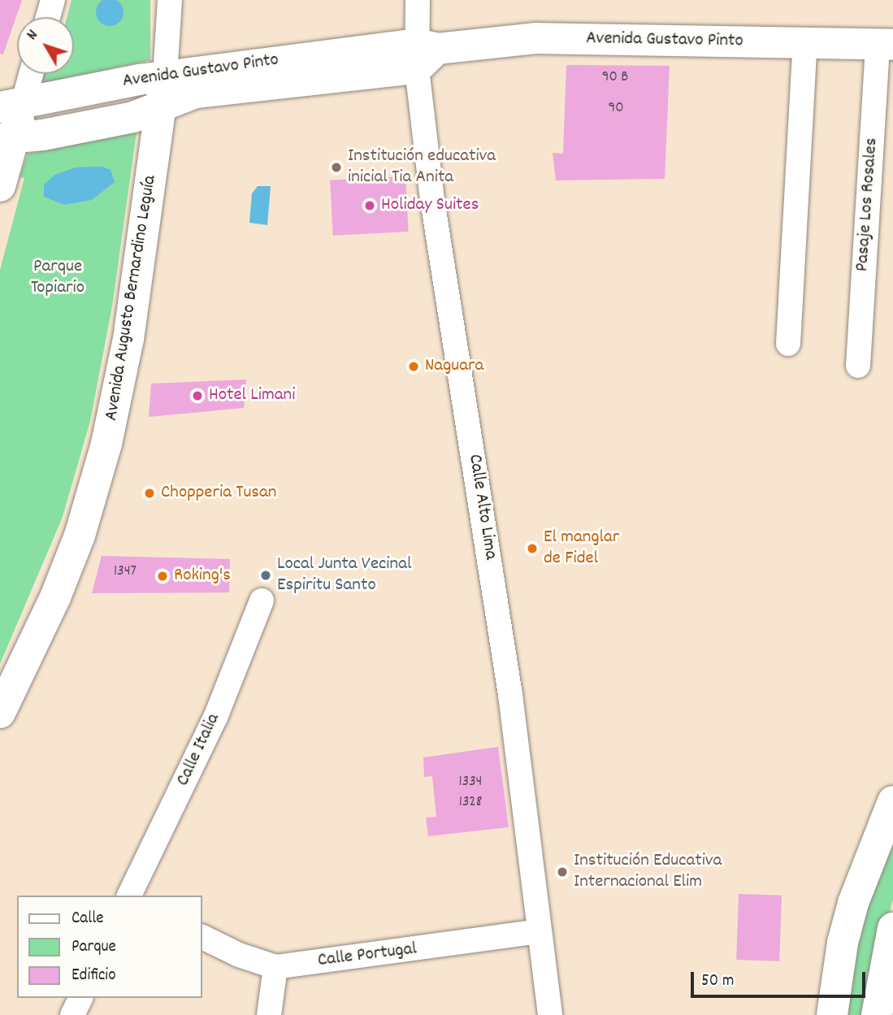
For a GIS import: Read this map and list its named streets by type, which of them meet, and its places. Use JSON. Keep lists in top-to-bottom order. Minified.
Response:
{"streets":{"main road":["Avenida Gustavo Pinto","Avenida Augusto Bernardino Leguía"],"street":["Pasaje Los Rosales","Calle Alto Lima","Calle Italia","Calle Portugal"]},"crossings":[["Avenida Gustavo Pinto","Pasaje Los Rosales"],["Avenida Gustavo Pinto","Avenida Augusto Bernardino Leguía"],["Avenida Gustavo Pinto","Calle Alto Lima"],["Calle Alto Lima","Calle Portugal"]],"parks":["Parque Topiario"],"places":["Institución educativa inicial Tia Anita","Holiday Suites","Naguara","Hotel Limani","Chopperia Tusan","El manglar de Fidel","Local Junta Vecinal Espiritu Santo","Roking's","Institución Educativa Internacional Elim"],"house_numbers":["90 B","90","1347","1334","1328"],"legend":["Calle","Parque","Edificio"],"scale_bar":"50 m","north":"top left"}
